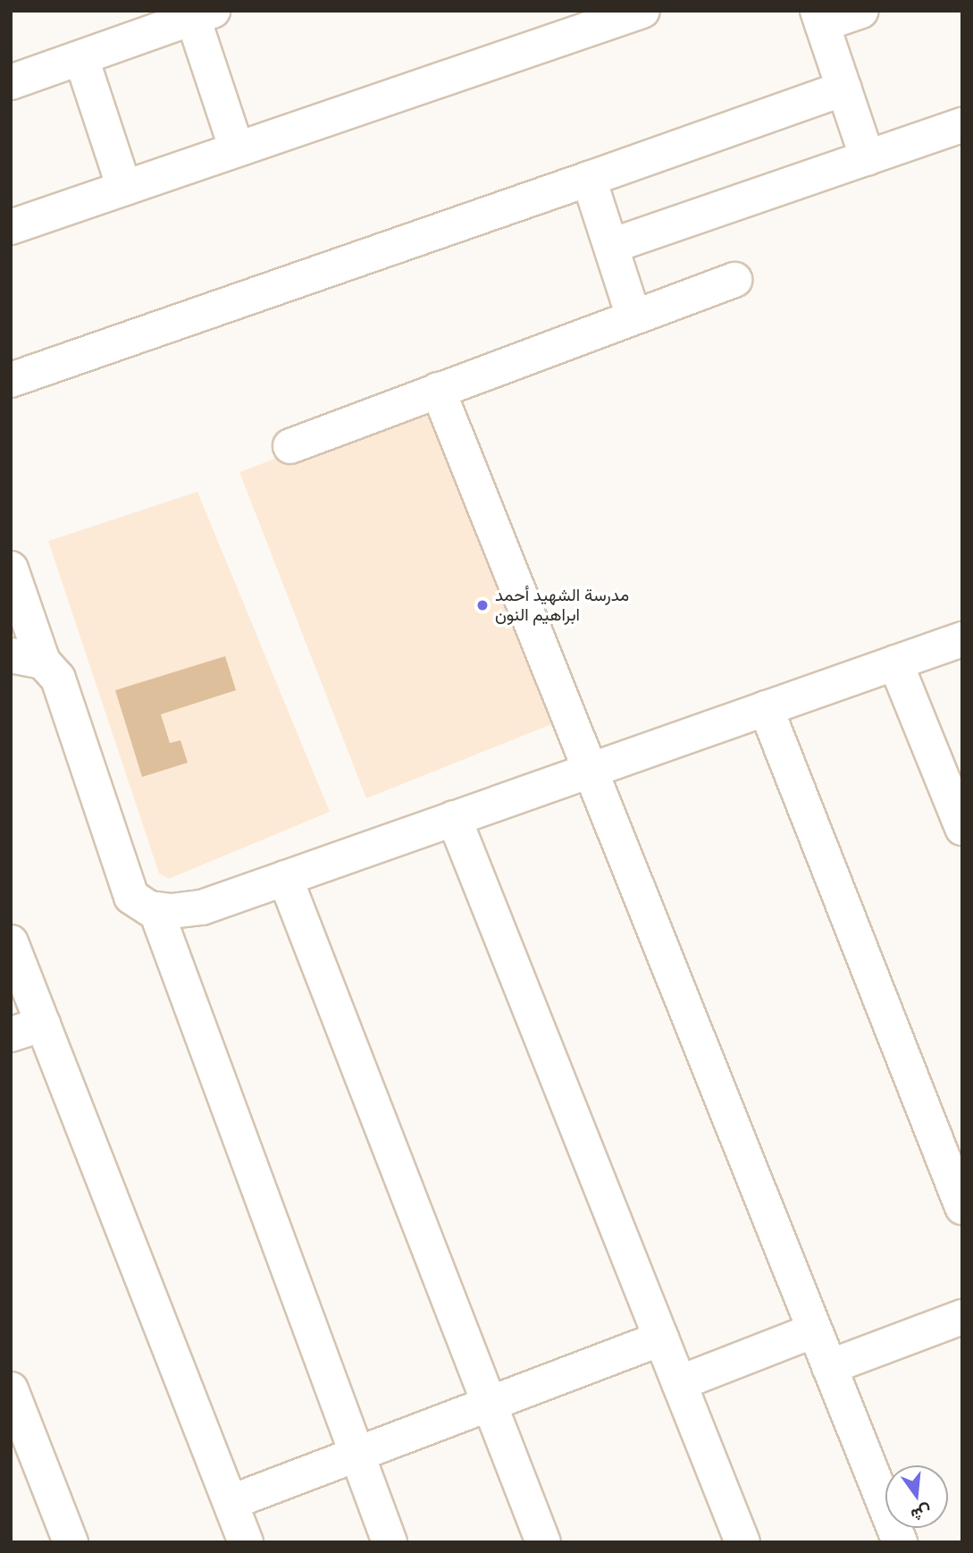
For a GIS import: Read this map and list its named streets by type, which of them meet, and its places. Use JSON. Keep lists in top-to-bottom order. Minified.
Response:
{"places":["مدرسة الشهيد أحمد ابراهيم النون"],"north":"bottom"}
